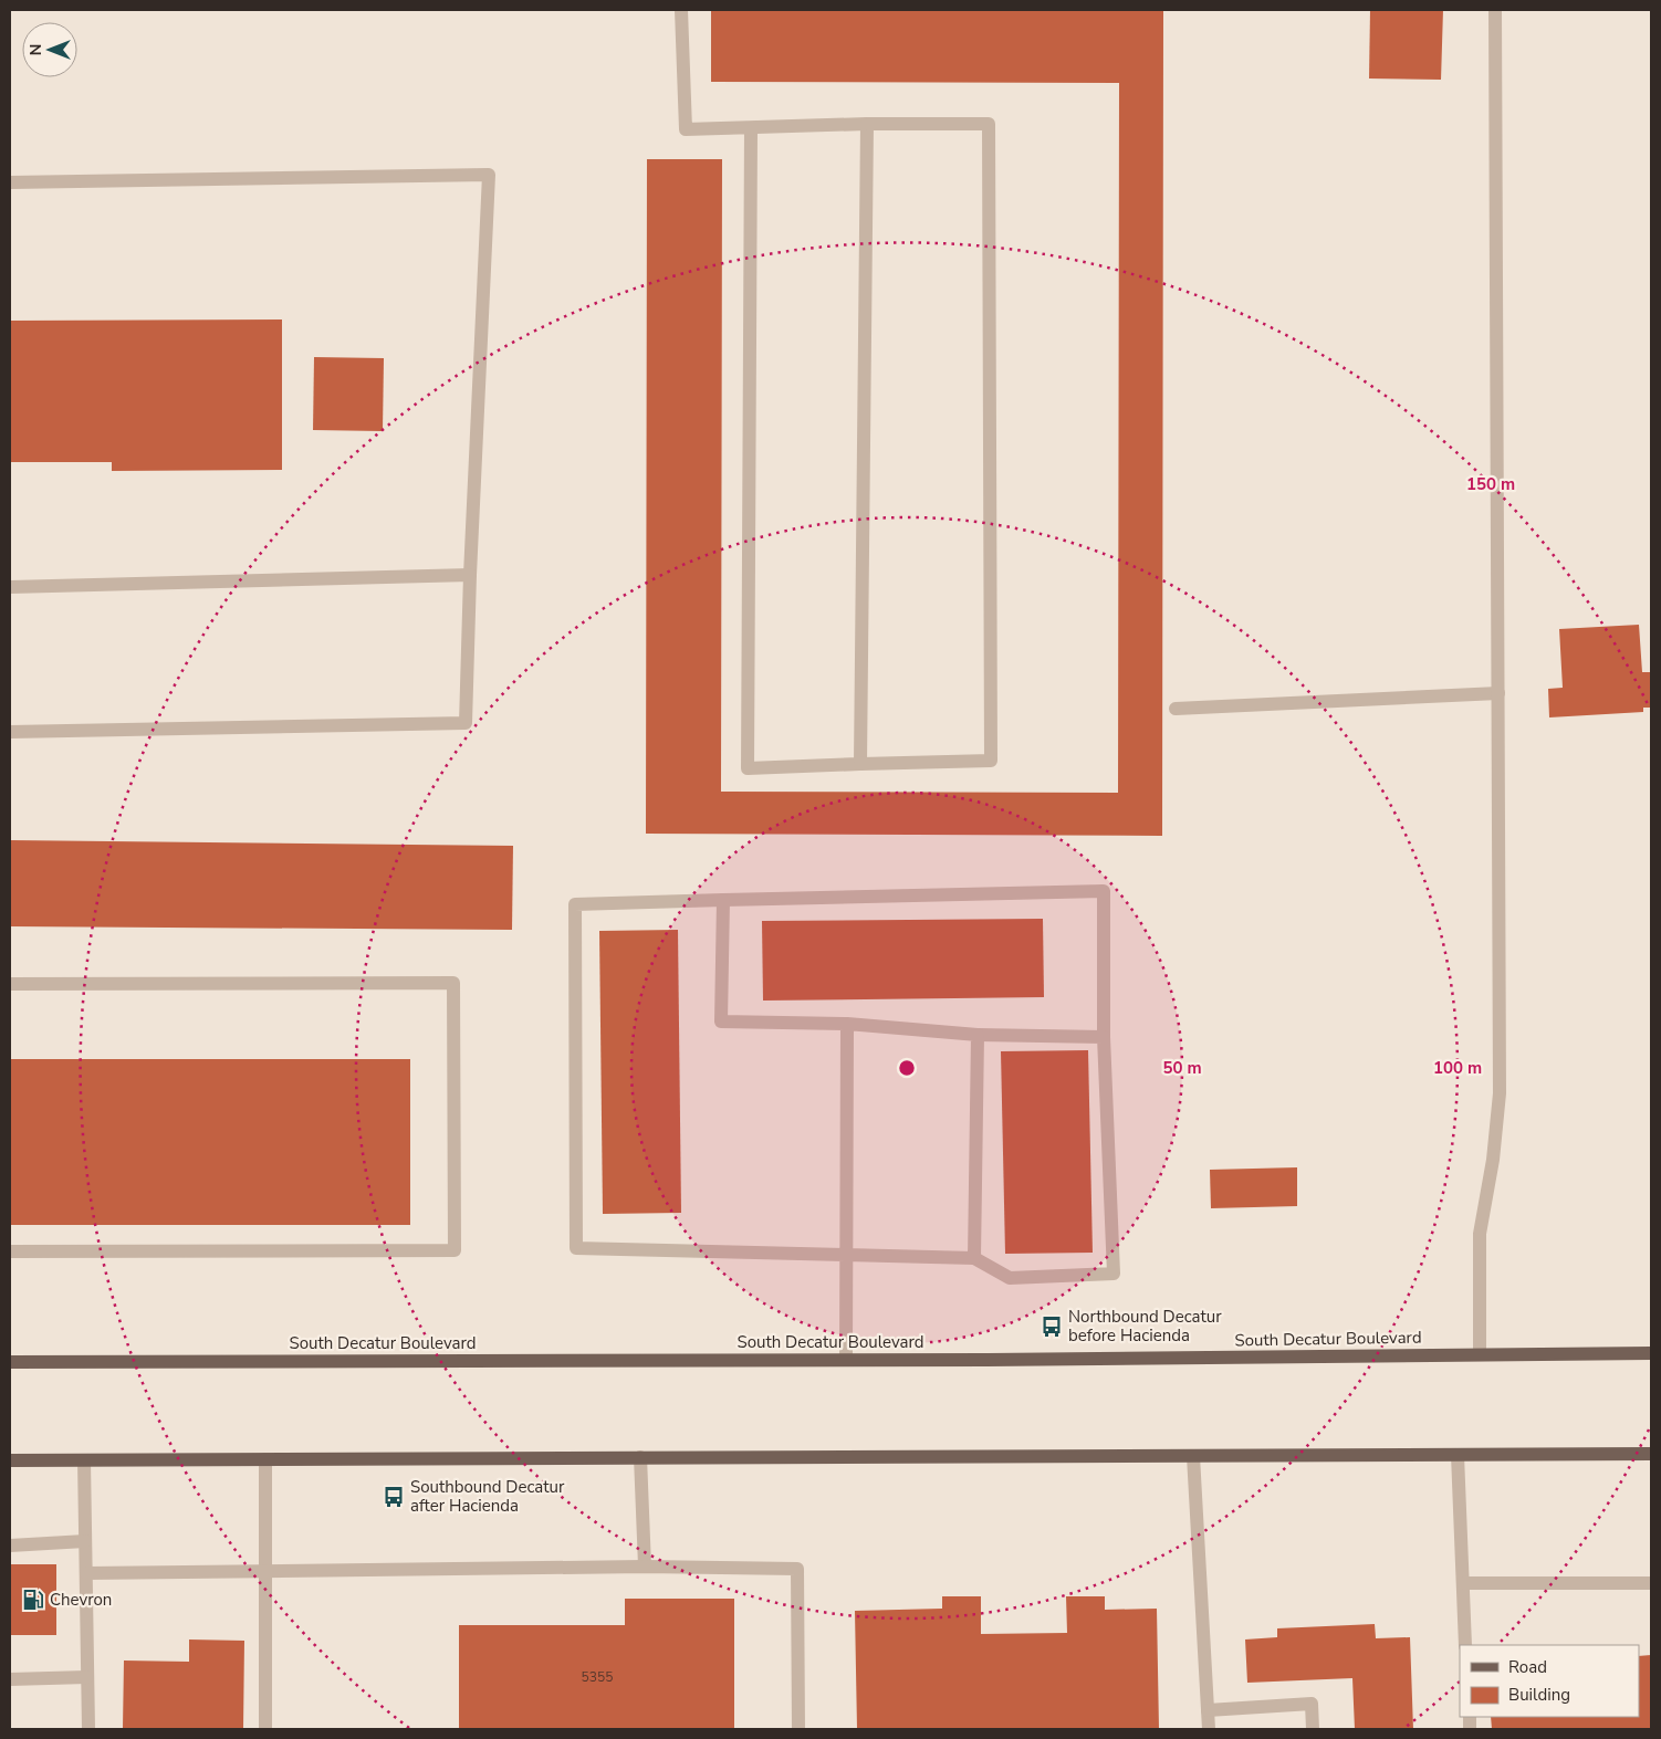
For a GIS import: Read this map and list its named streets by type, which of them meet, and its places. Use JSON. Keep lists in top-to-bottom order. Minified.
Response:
{"streets":{"main road":["South Decatur Boulevard"]},"places":{"bus stop":["Northbound Decatur before Hacienda","Southbound Decatur after Hacienda"],"fuel station":["Chevron"]},"house_numbers":["5355"],"legend":["Road","Building"],"north":"left","rings":["150 m","50 m","100 m"]}
